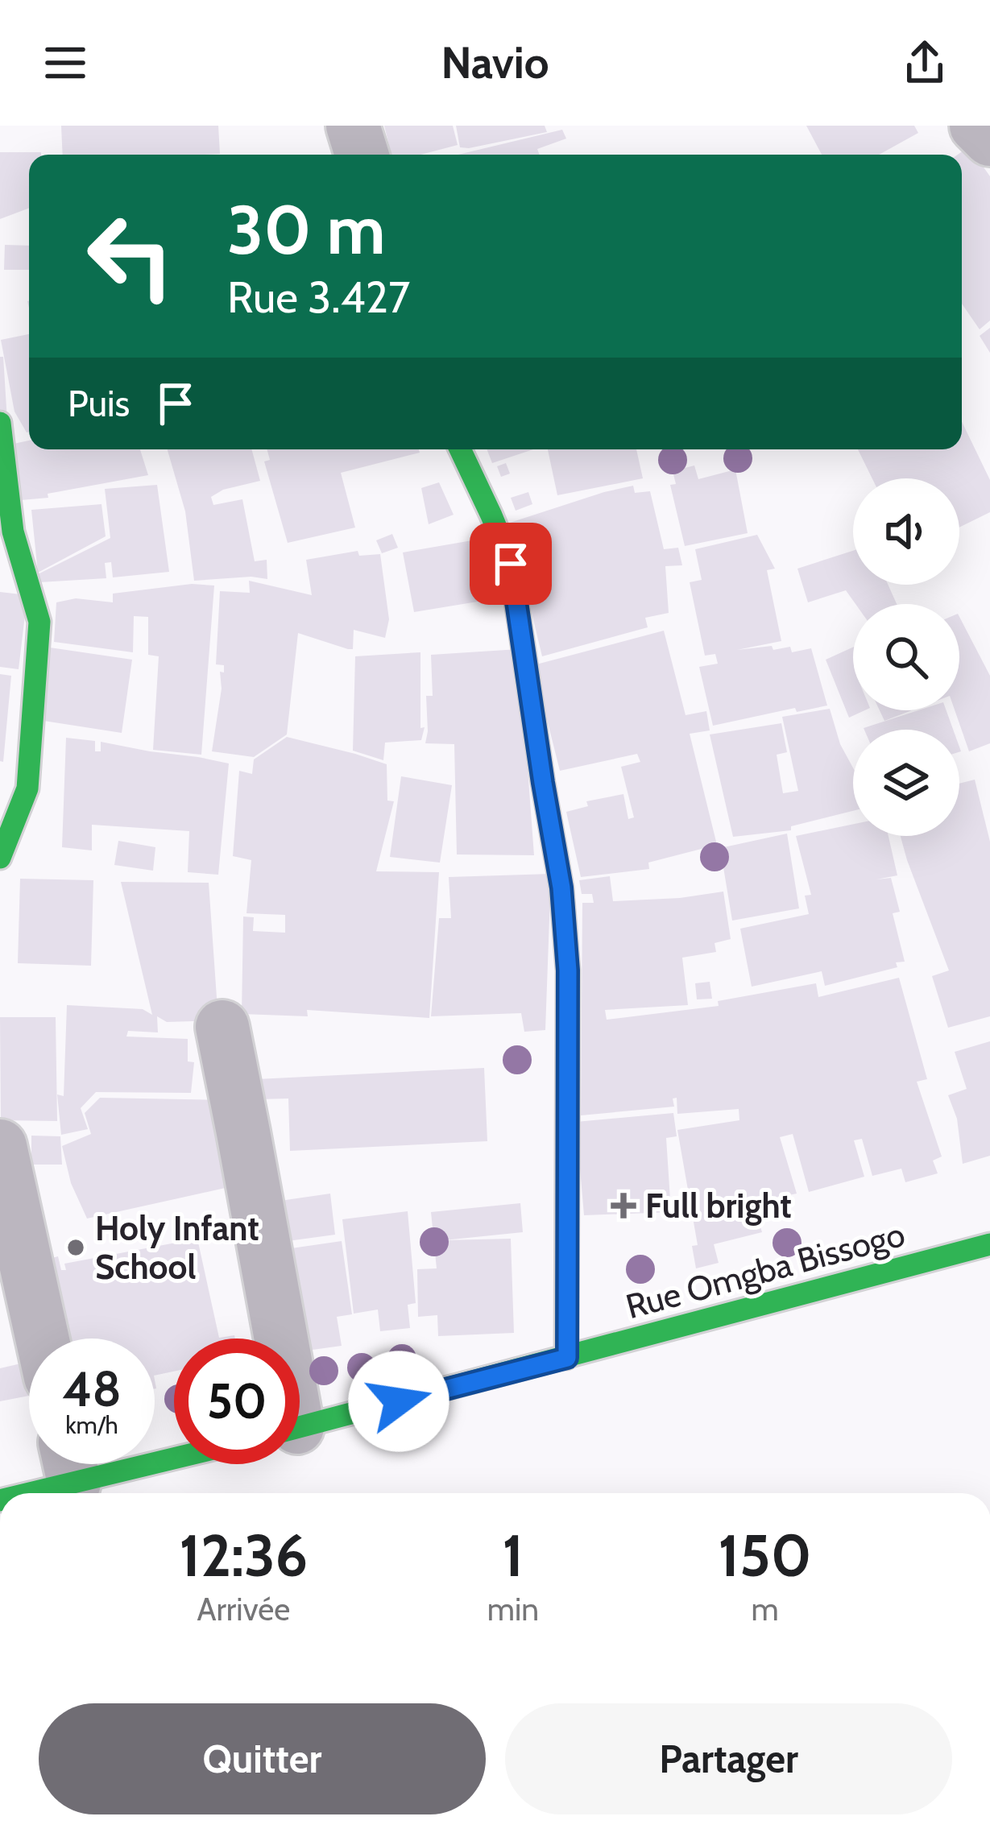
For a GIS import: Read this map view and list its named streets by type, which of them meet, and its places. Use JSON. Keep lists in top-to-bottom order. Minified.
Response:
{"streets":{"street":["Rue Omgba Bissogo"]},"places":{"health":["Full bright"],"other":["Holy Infant School"]},"page":{"header":"Navio","turn":["30 m","Rue 3.427"],"then":"Puis","speed":"48 km/h","limit":"50","eta":["12:36","Arrivée","1","min","150","m"],"buttons":["Quitter","Partager"]}}
